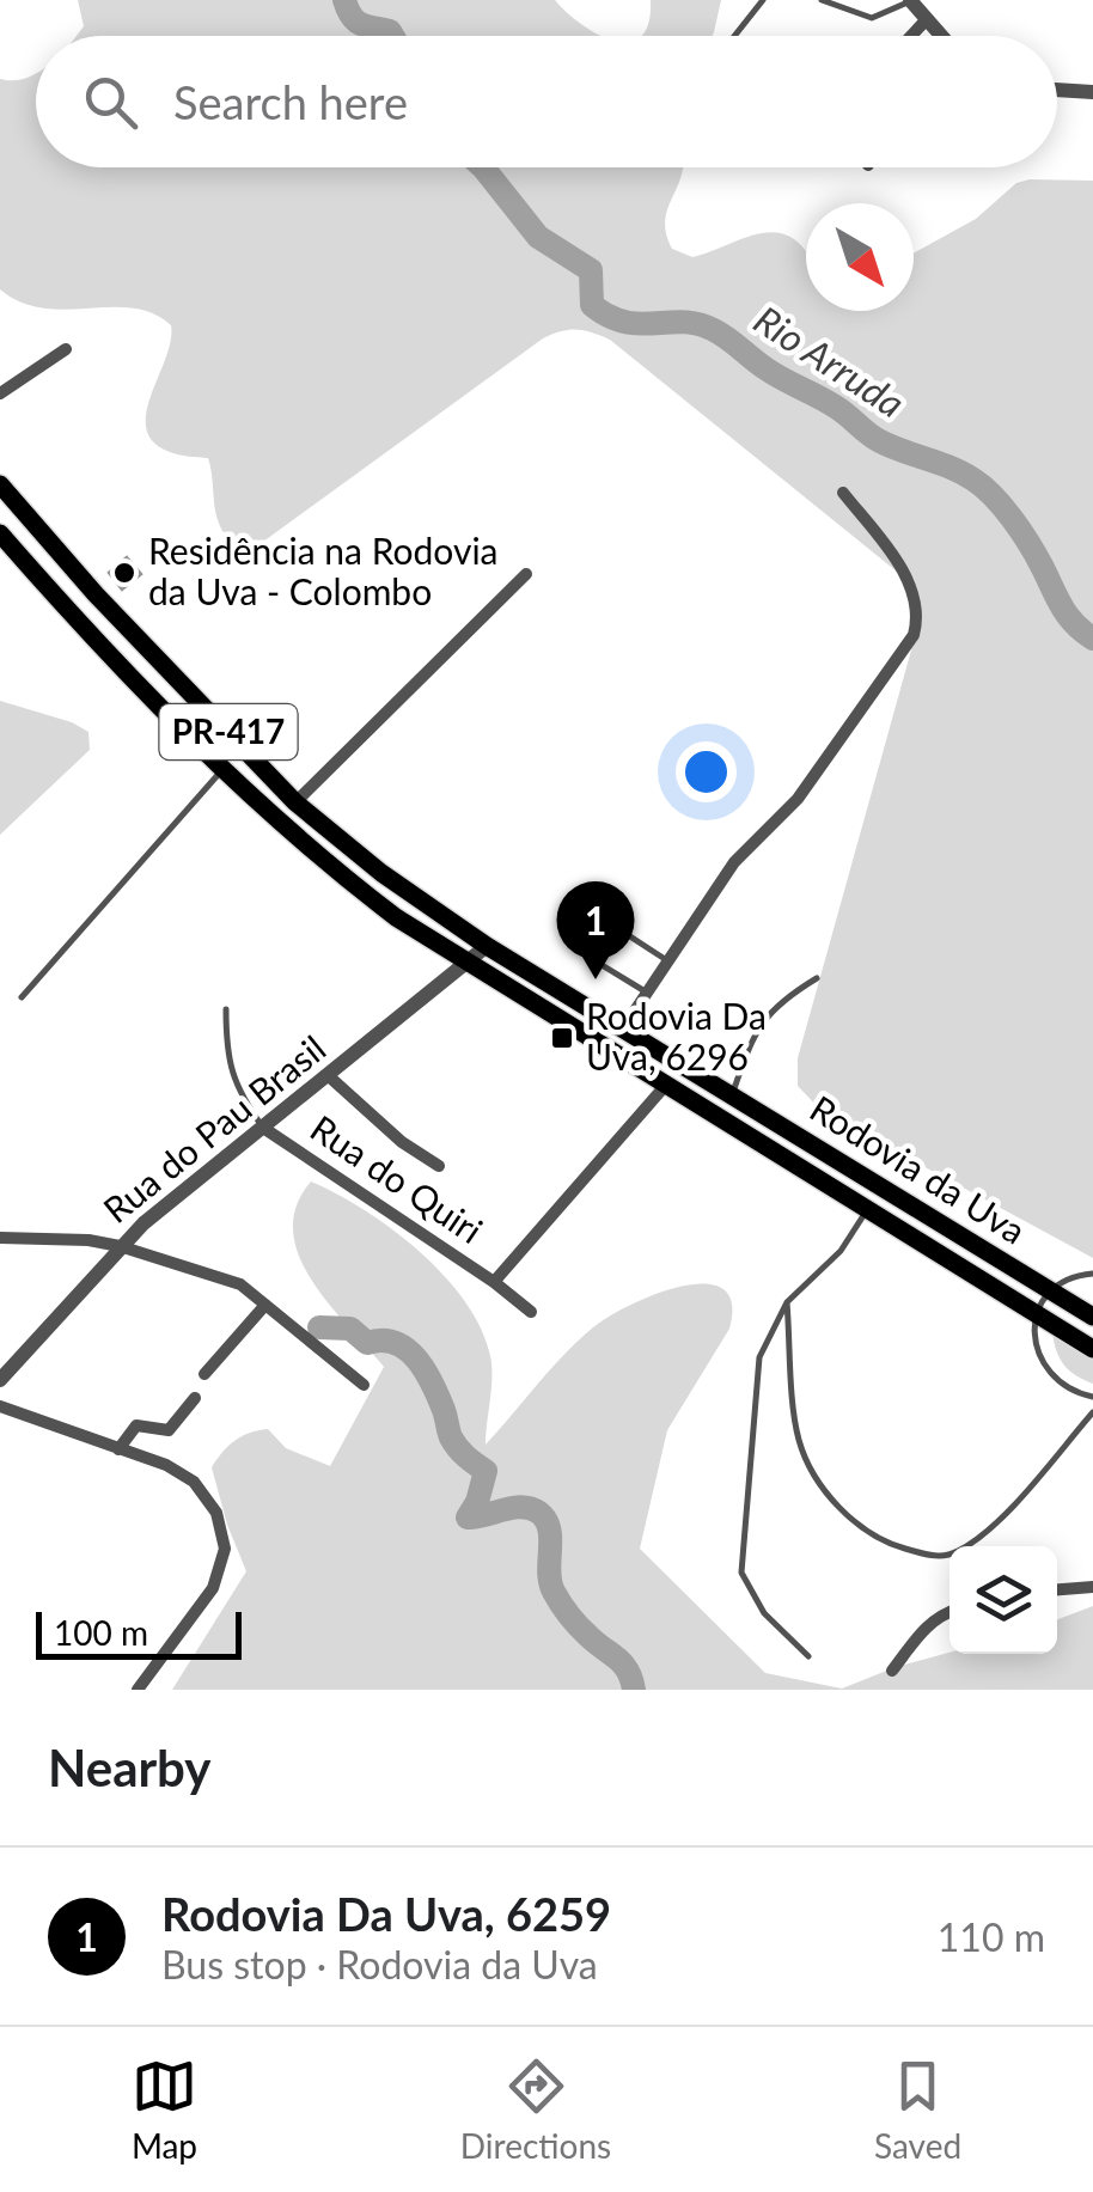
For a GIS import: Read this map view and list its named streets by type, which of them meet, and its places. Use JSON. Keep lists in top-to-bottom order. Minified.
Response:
{"streets":{"main road":["PR-417","Rodovia da Uva"],"street":["Rua do Pau Brasil","Rua do Quiri"]},"crossings":[["Rua do Pau Brasil","Rodovia da Uva"],["Rua do Pau Brasil","Rua do Quiri"],["Rodovia da Uva","Rua do Quiri"]],"water":["Rio Arruda"],"places":{"other":["Residência na Rodovia da Uva - Colombo"],"transit":["Rodovia Da Uva, 6296"]},"scale_bar":"100 m","north":"bottom right","page":{"search":"Search here","pins":"1","scale":"100 m","heading":"Nearby","list":[{"mark":"1","name":"Rodovia Da Uva, 6259","note":"Bus stop · Rodovia da Uva","value":"110 m"}],"nav":["Map","Directions","Saved"]}}
